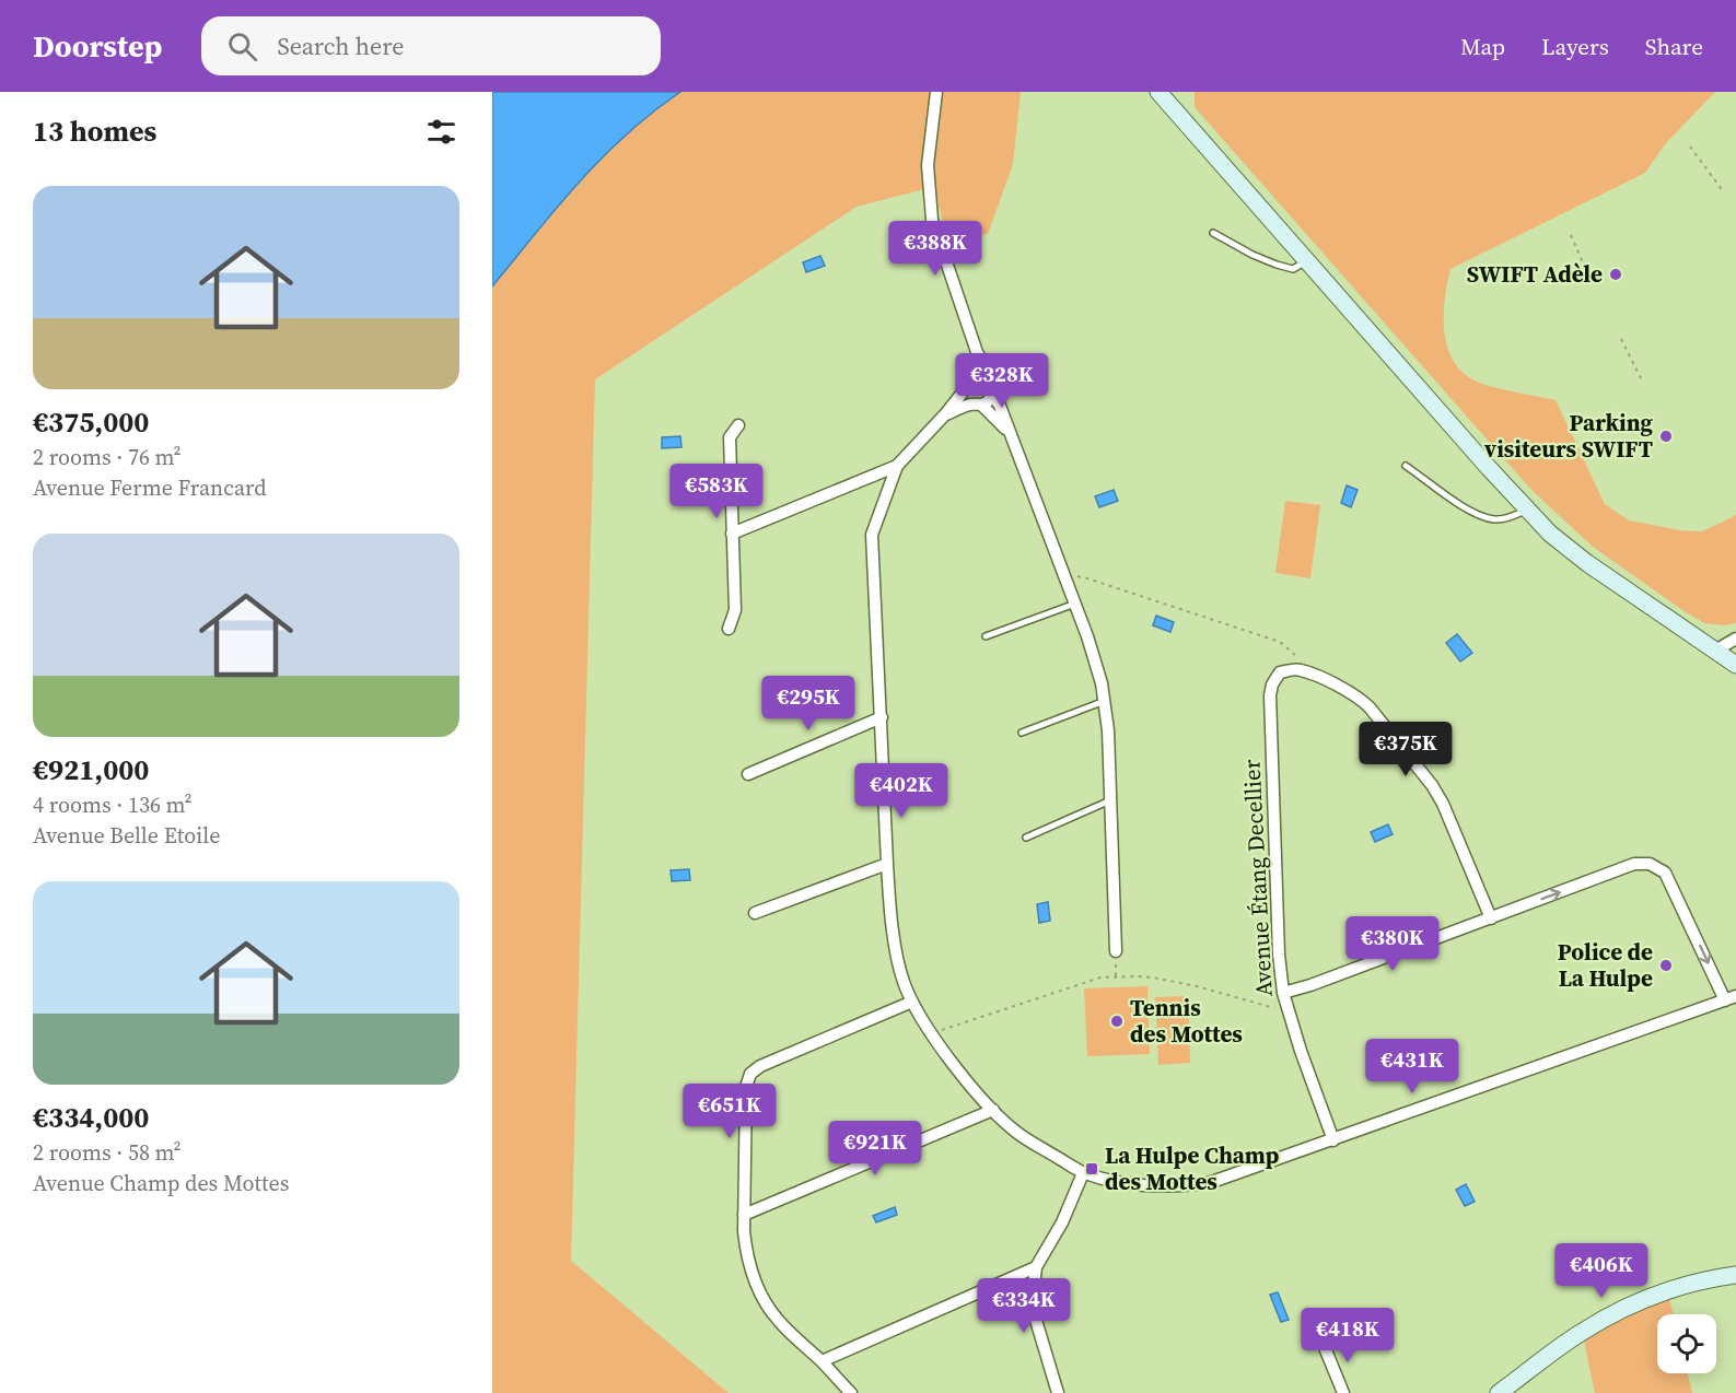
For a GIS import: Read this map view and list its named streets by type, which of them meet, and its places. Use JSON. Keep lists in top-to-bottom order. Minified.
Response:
{"streets":{"street":["Avenue Étang Decellier"]},"places":{"other":["SWIFT Adèle","Parking visiteurs SWIFT","Police de La Hulpe","Tennis des Mottes"],"transit":["La Hulpe Champ des Mottes"]},"page":{"header":"Doorstep","search":"Search here","nav":["Map","Layers","Share"],"heading":"13 homes","list":[{"name":"€375,000","note":"2 rooms · 76 m² · Avenue Ferme Francard"},{"name":"€921,000","note":"4 rooms · 136 m² · Avenue Belle Etoile"},{"name":"€334,000","note":"2 rooms · 58 m² · Avenue Champ des Mottes"}],"price":["€388K","€328K","€583K","€295K","€375K","€402K","€380K","€431K","€651K","€921K","€406K","€334K","€418K"]}}
